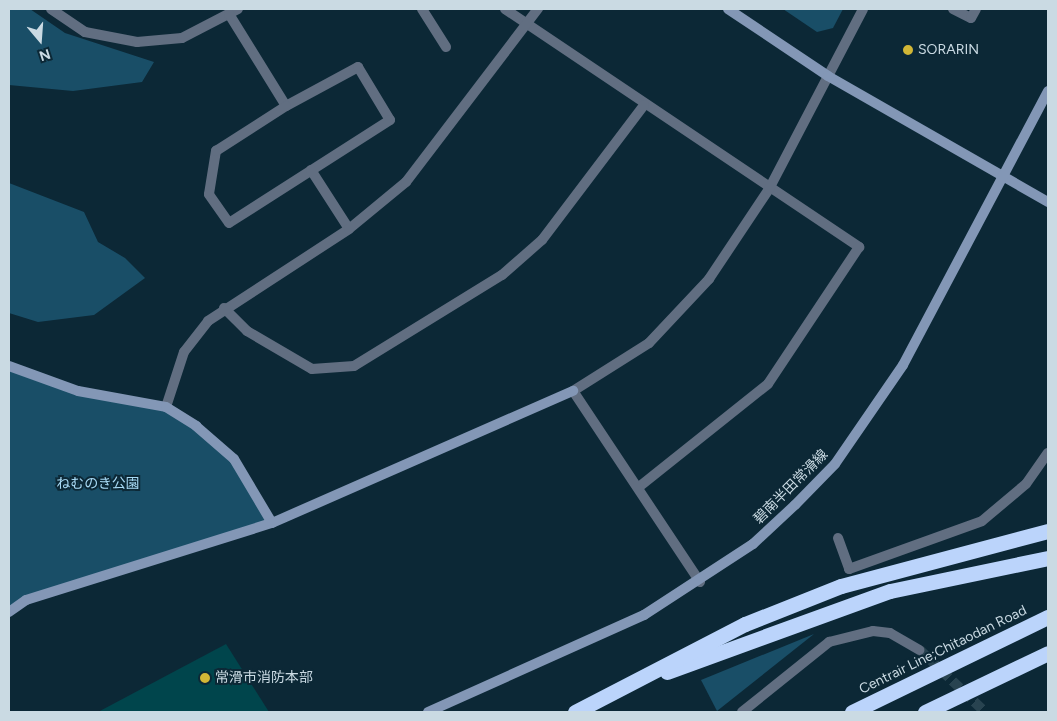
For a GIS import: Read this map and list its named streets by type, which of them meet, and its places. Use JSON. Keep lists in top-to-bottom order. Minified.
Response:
{"streets":{"highway":["Centrair Line;Chitaodan Road"],"street":["碧南半田常滑線"]},"parks":["ねむのき公園"],"places":["SORARIN","常滑市消防本部"],"north":"bottom"}
